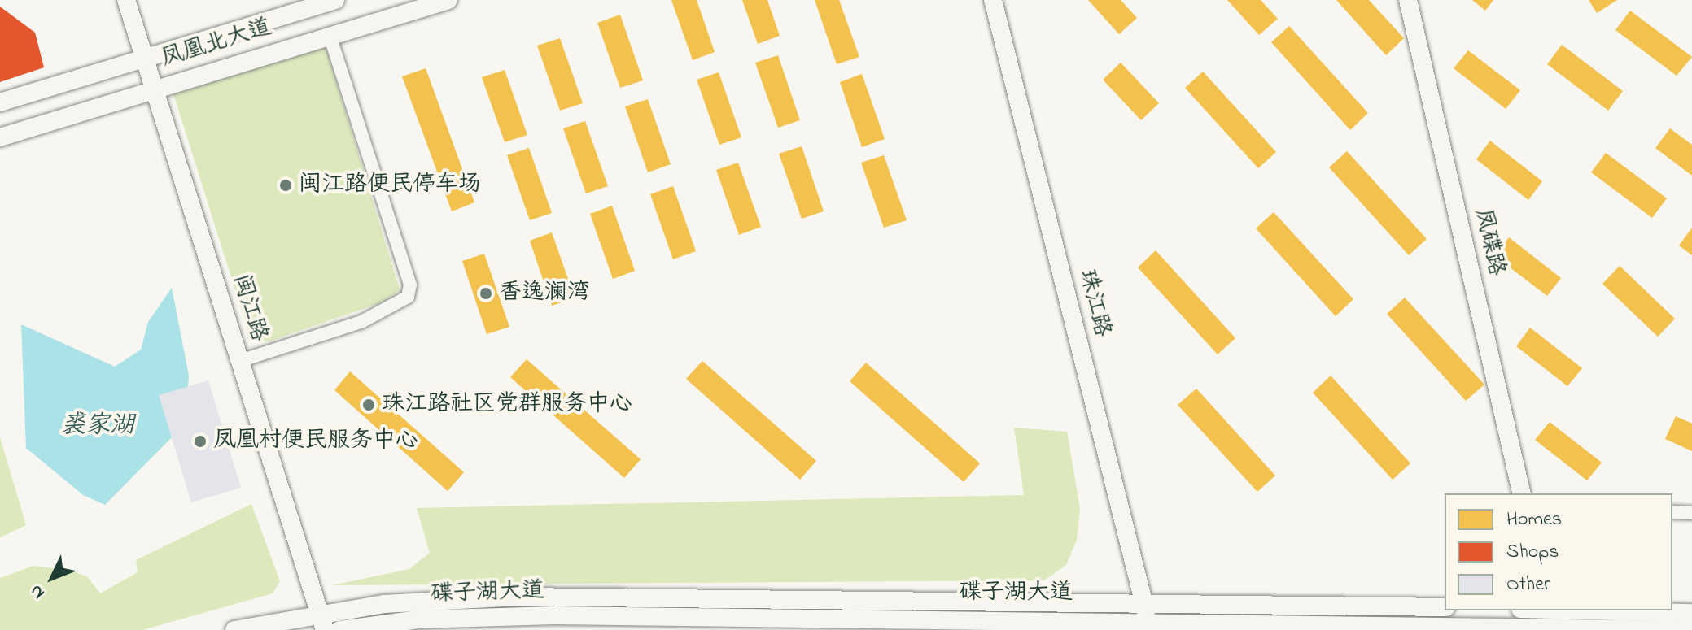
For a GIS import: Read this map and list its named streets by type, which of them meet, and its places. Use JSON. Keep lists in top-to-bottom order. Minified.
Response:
{"streets":{"main road":["凤凰北大道","凤碟路","珠江路","闽江路","碟子湖大道"]},"crossings":[["凤凰北大道","闽江路"],["珠江路","碟子湖大道"],["闽江路","碟子湖大道"]],"water":["裘家湖"],"places":["闽江路便民停车场","香逸澜湾","珠江路社区党群服务中心","凤凰村便民服务中心"],"legend":["Homes","Shops","Other"],"north":"bottom left"}
